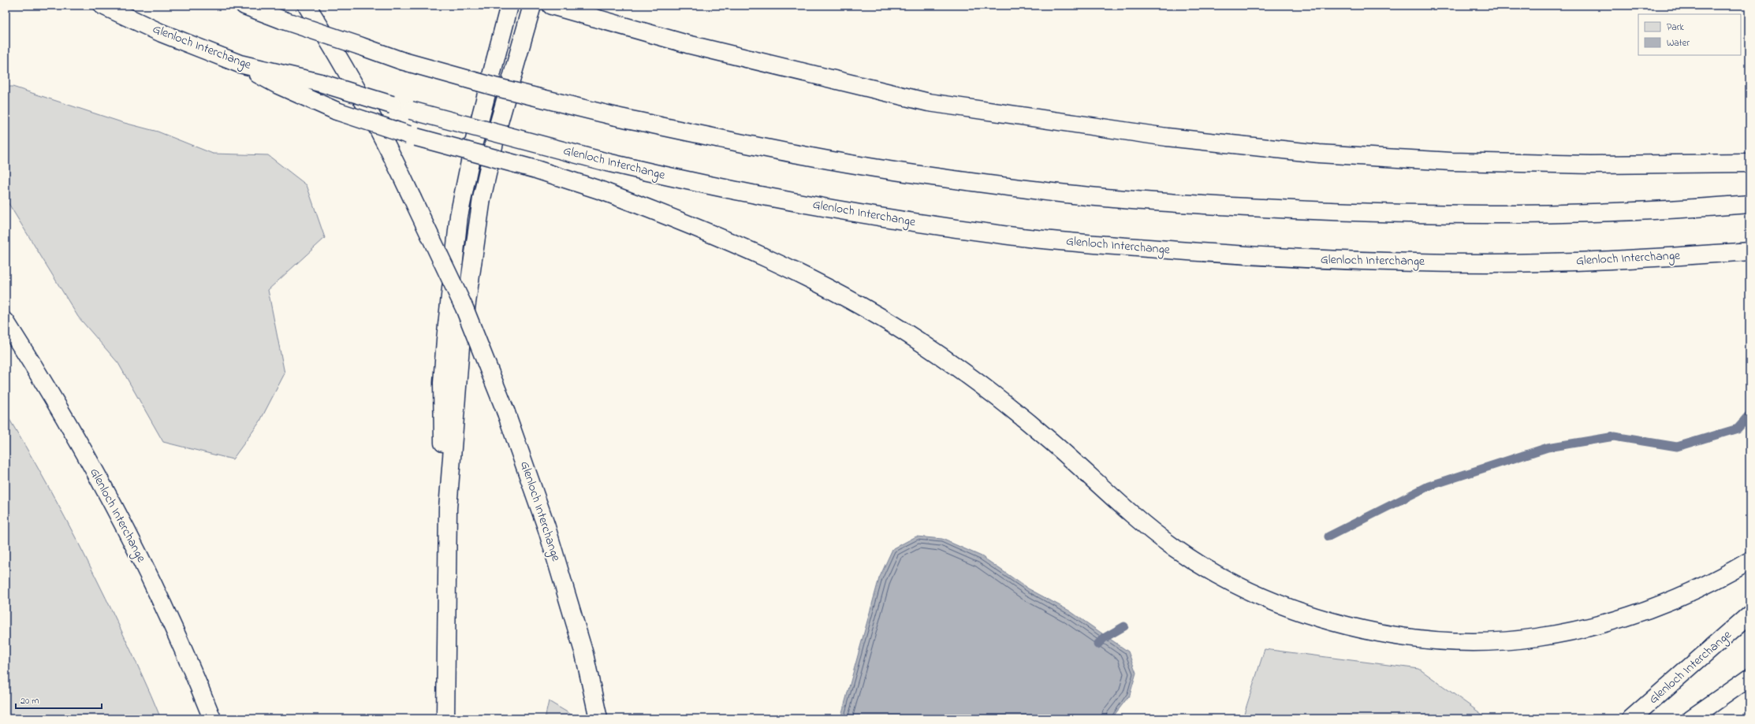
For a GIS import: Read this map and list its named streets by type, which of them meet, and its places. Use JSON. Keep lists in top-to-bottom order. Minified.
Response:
{"streets":{"highway":["Glenloch Interchange"]},"legend":["Park","Water"],"scale_bar":"20 m"}
